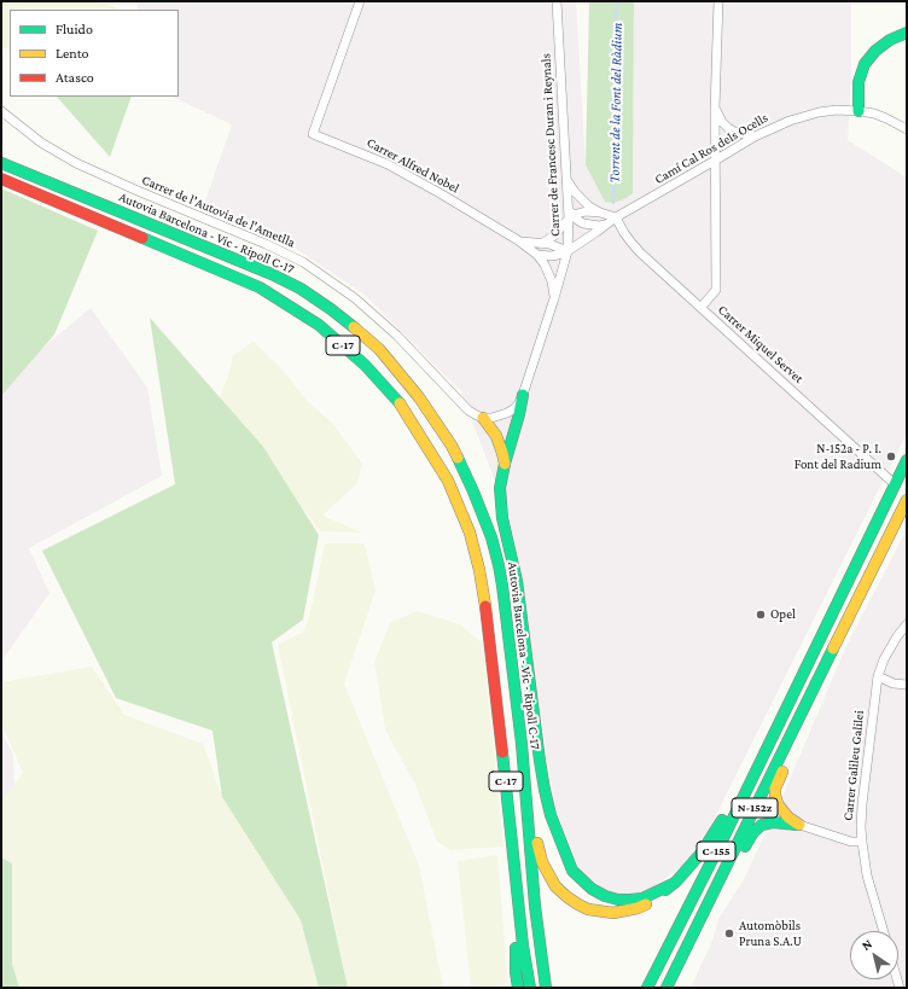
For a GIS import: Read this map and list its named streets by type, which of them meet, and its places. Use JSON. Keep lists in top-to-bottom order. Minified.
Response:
{"streets":{"highway":["Autovia Barcelona - Vic - Ripoll C-17","C-17","N-152z","C-155"],"street":["Carrer de Francesc Duran i Reynals","Camí Cal Ros dels Ocells","Carrer Alfred Nobel","Carrer de l'Autovia de l'Ametlla","Carrer Miquel Servet","Carrer Galileu Galilei"]},"crossings":[["Carrer de Francesc Duran i Reynals","Camí Cal Ros dels Ocells"],["Carrer de Francesc Duran i Reynals","Carrer Alfred Nobel"],["Camí Cal Ros dels Ocells","Carrer Alfred Nobel"],["Camí Cal Ros dels Ocells","Carrer Miquel Servet"]],"water":["Torrent de la Font del Ràdium"],"places":["N-152a - P. I. Font del Radium","Opel","Automòbils Pruna S.A.U"],"legend":["Fluido","Lento","Atasco"],"north":"top left"}
